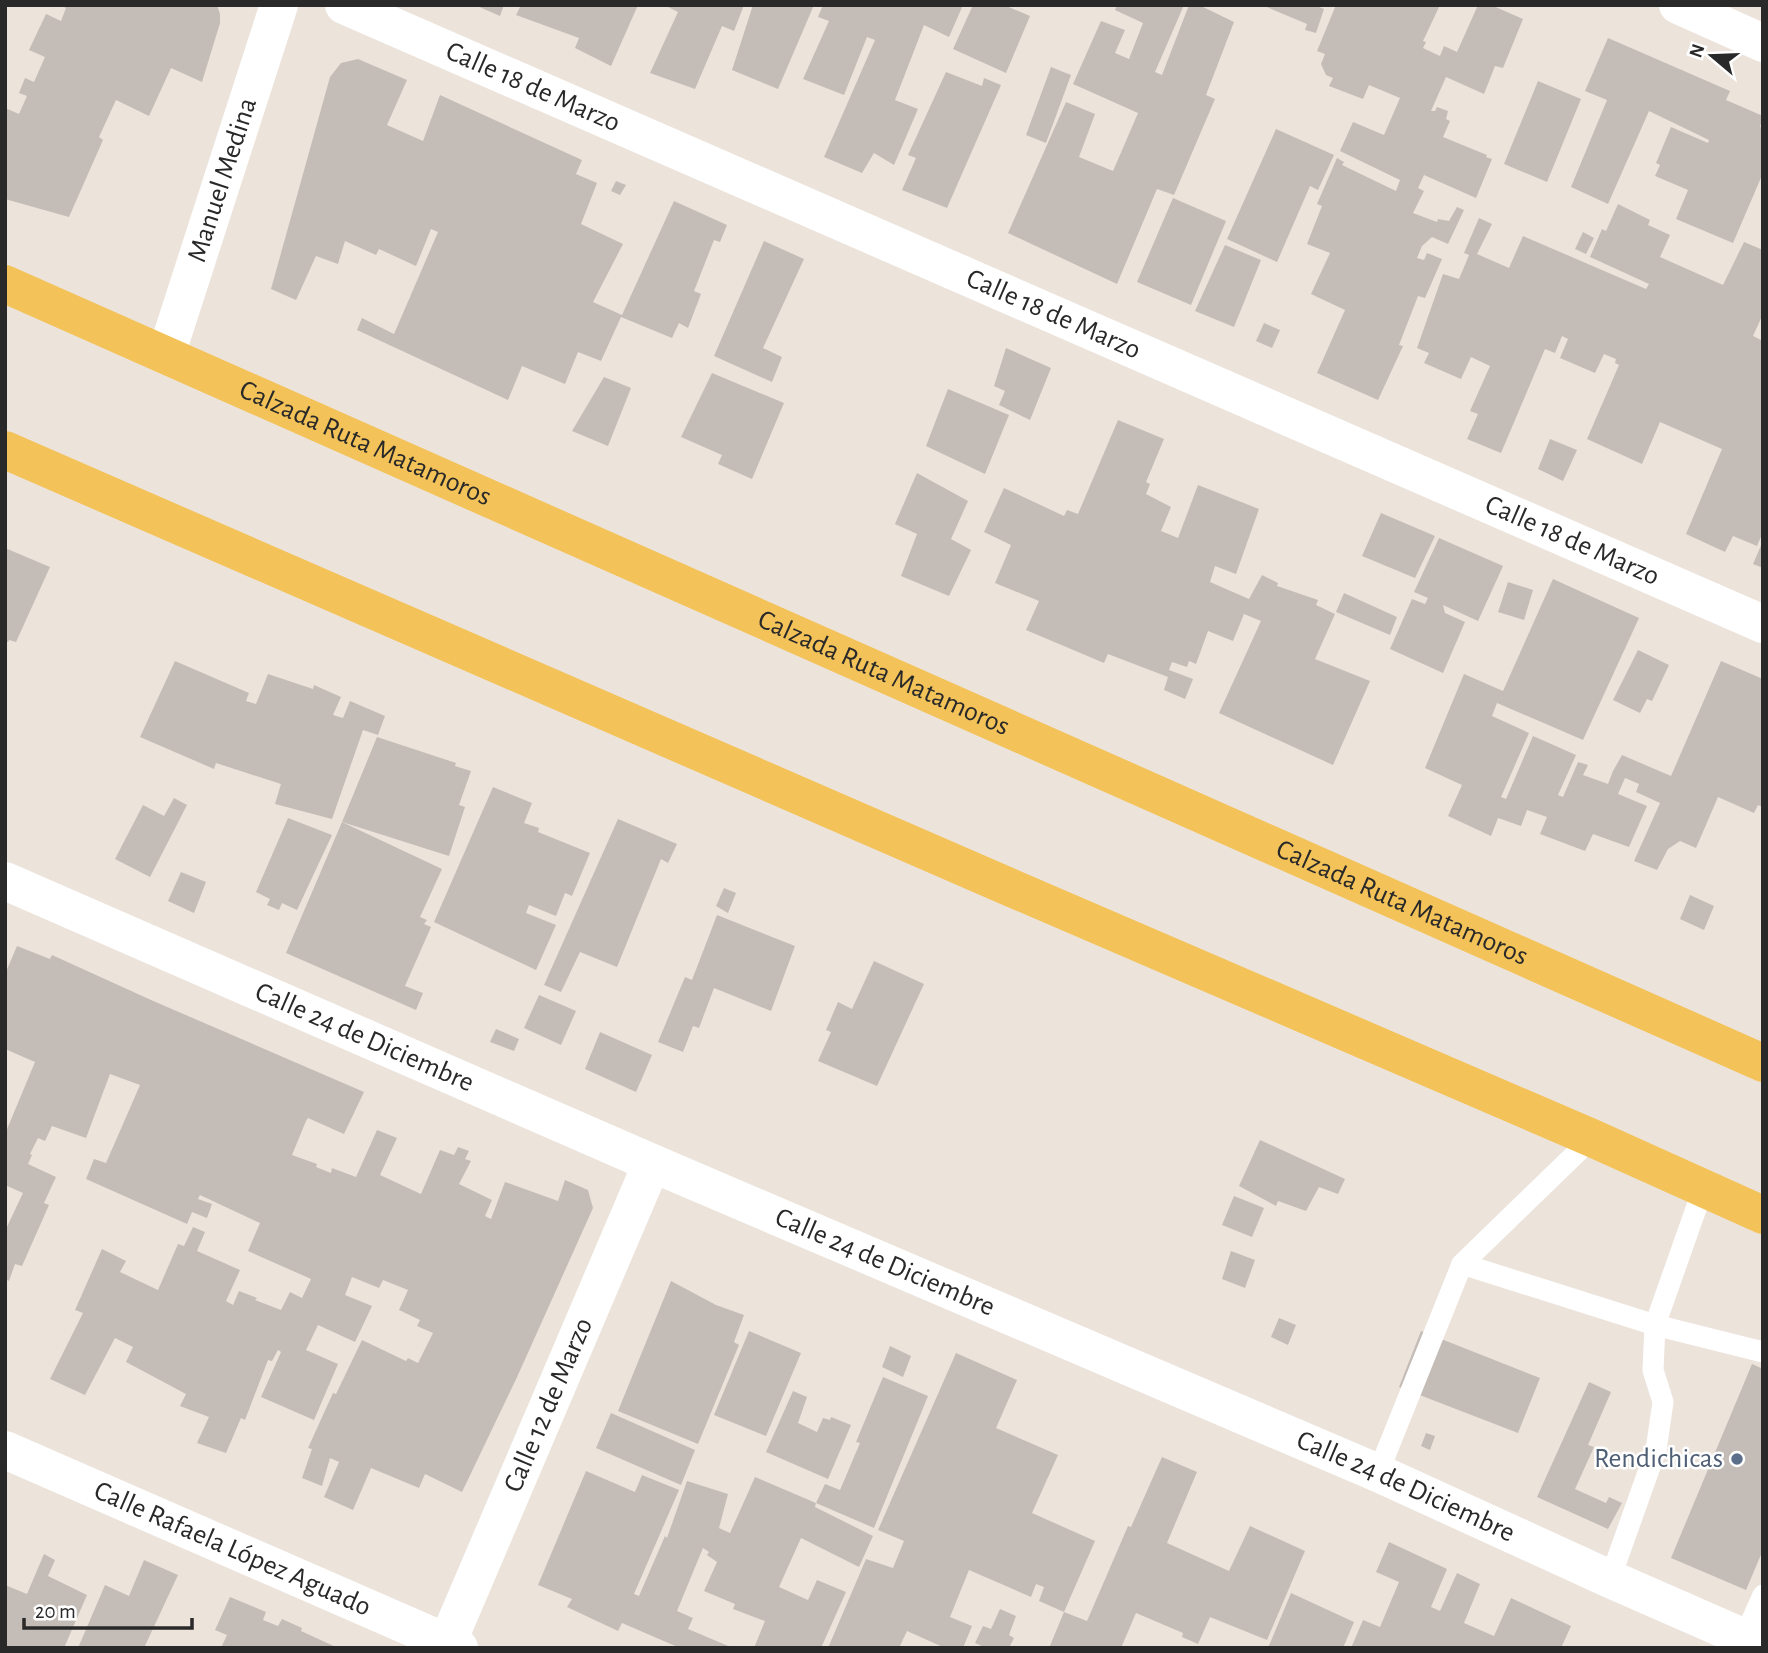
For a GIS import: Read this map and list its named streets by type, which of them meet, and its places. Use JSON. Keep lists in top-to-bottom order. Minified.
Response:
{"streets":{"main road":["Calzada Ruta Matamoros"],"street":["Calle 18 de Marzo","Manuel Medina","Calle 24 de Diciembre","Calle 12 de Marzo","Calle Rafaela López Aguado"]},"crossings":[["Manuel Medina","Calzada Ruta Matamoros"],["Calle 24 de Diciembre","Calle 12 de Marzo"],["Calle 12 de Marzo","Calle Rafaela López Aguado"]],"places":["Rendichicas"],"scale_bar":"20 m","north":"left"}
